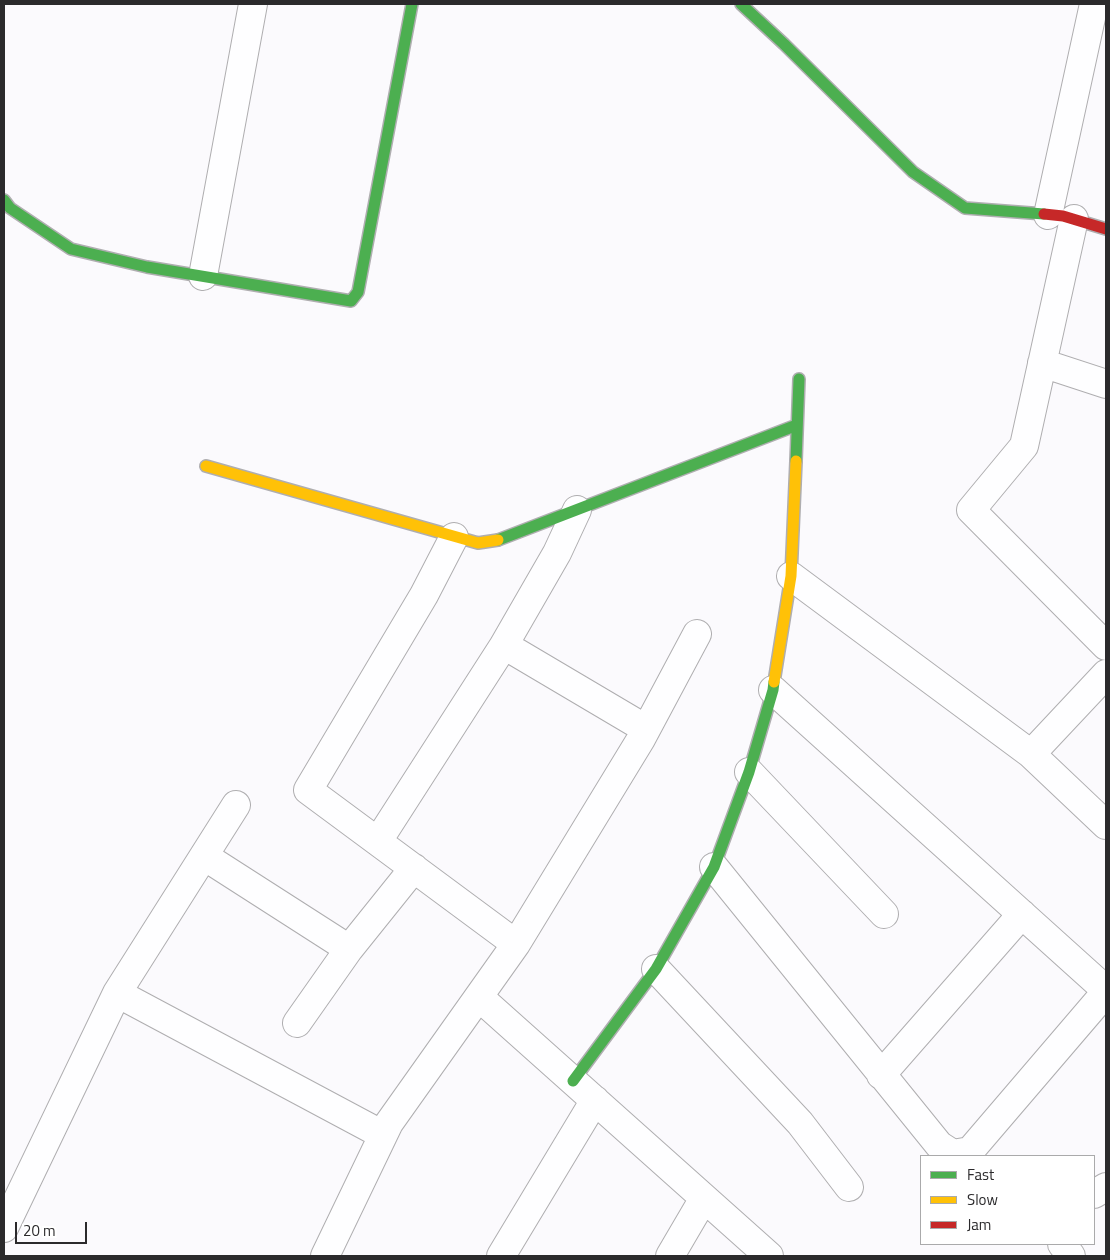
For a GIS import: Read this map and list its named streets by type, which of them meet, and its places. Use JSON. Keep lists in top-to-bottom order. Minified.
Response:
{"legend":["Fast","Slow","Jam"],"scale_bar":"20 m"}
